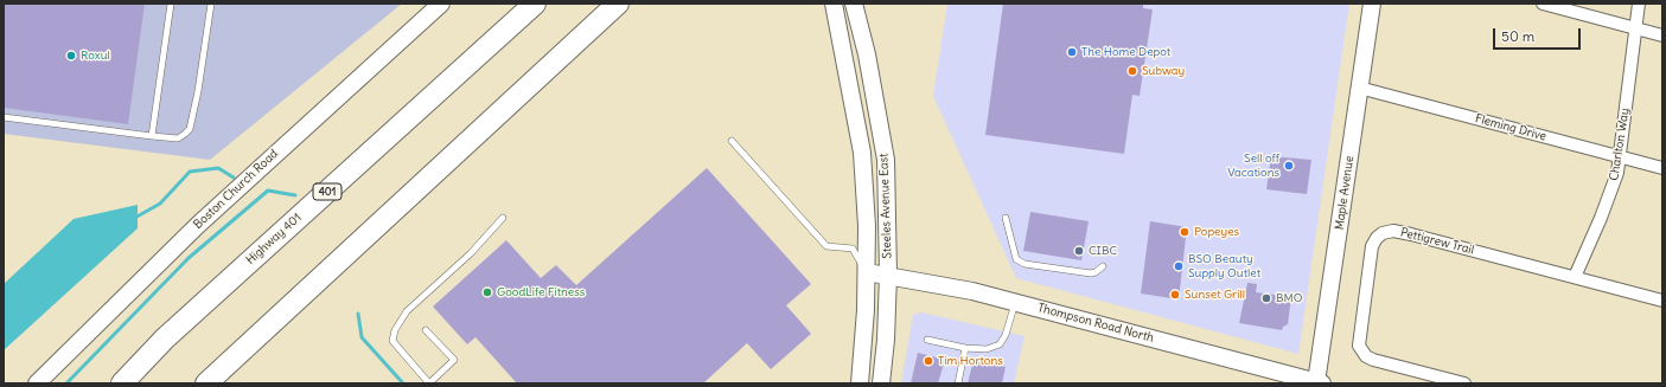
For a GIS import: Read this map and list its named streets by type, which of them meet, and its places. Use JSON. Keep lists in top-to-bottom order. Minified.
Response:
{"streets":{"highway":["401","Highway 401"],"main road":["Boston Church Road","Maple Avenue","Steeles Avenue East","Thompson Road North"],"street":["Fleming Drive","Charlton Way","Pettigrew Trail"]},"crossings":[["Fleming Drive","Charlton Way"],["Fleming Drive","Maple Avenue"],["Charlton Way","Pettigrew Trail"],["Maple Avenue","Thompson Road North"],["Steeles Avenue East","Thompson Road North"]],"places":["The Home Depot","Roxul","Subway","Sell off Vacations","Popeyes","CIBC","BSO Beauty Supply Outlet","GoodLife Fitness","Sunset Grill","BMO","Tim Hortons"],"scale_bar":"50 m"}
